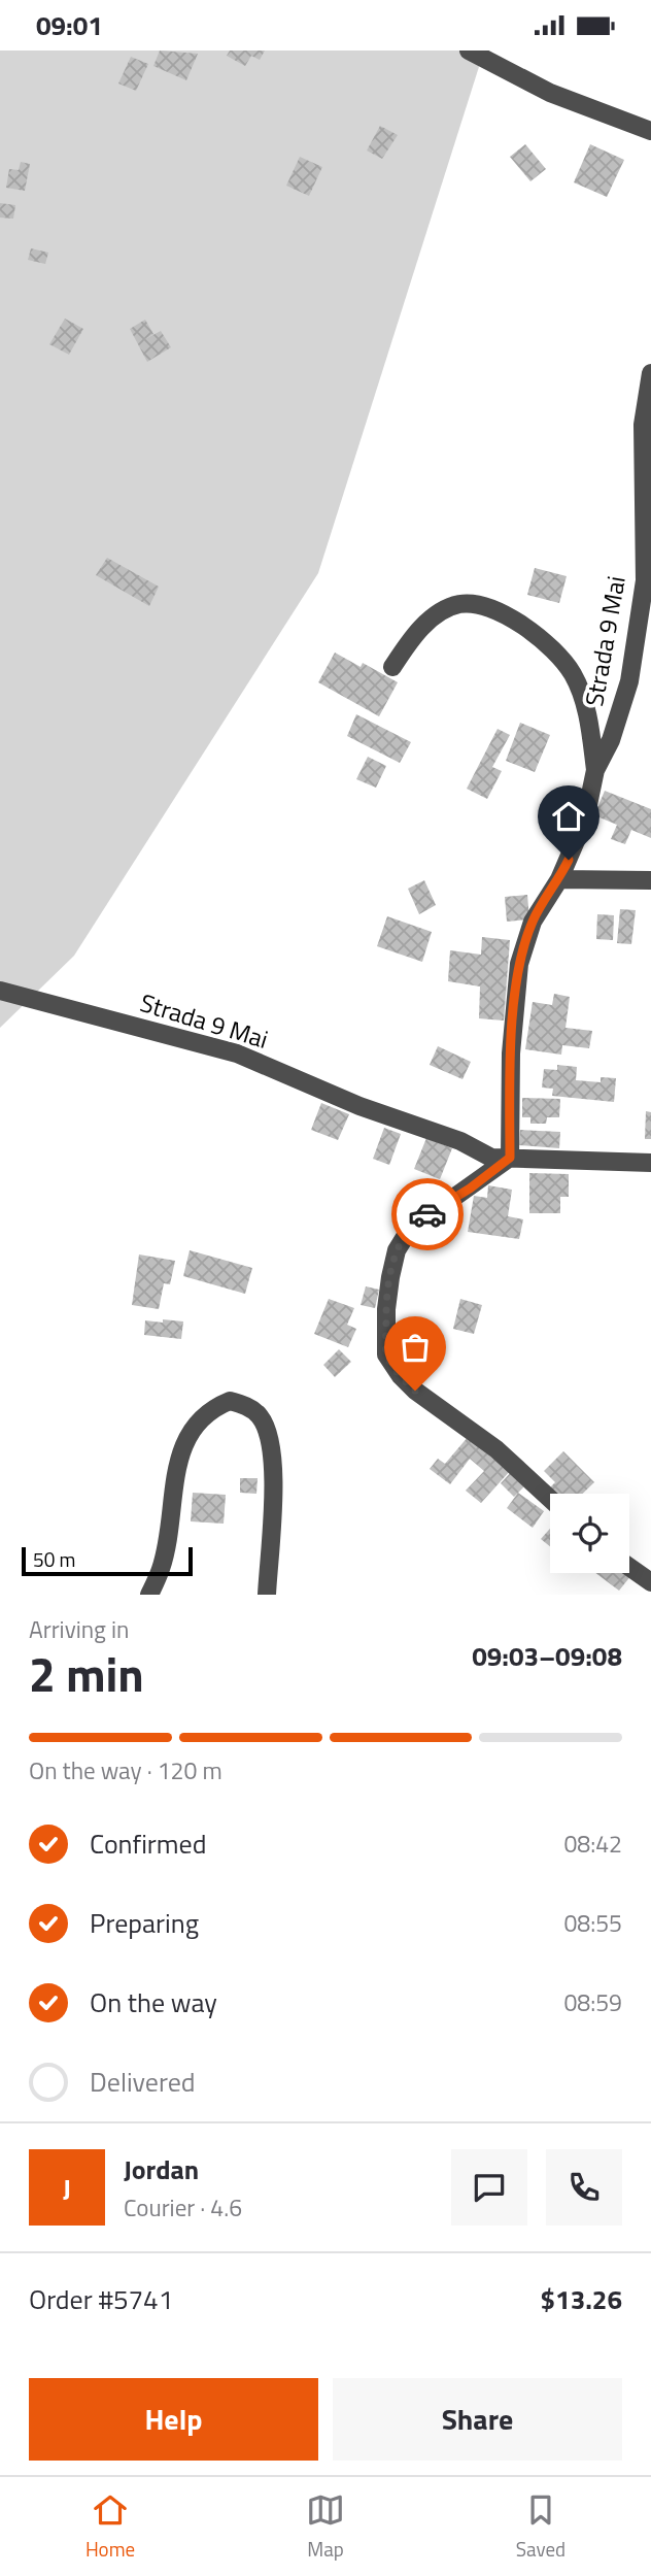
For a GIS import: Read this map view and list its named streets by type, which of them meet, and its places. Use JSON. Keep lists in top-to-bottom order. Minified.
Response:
{"streets":{"street":["Strada 9 Mai"]},"scale_bar":"50 m","page":{"status":"09:01","scale":"50 m","heading":["2 min","Arriving in","09:03–09:08"],"panel":["Jordan","Courier · 4.6","Order #5741","$13.26"],"bar":"On the way · 120 m","list":[["Confirmed","08:42"],["Preparing","08:55"],["On the way","08:59"],"Delivered"],"round":"J","buttons":["Help","Share"],"tabs":["Home","Map","Saved"]}}
